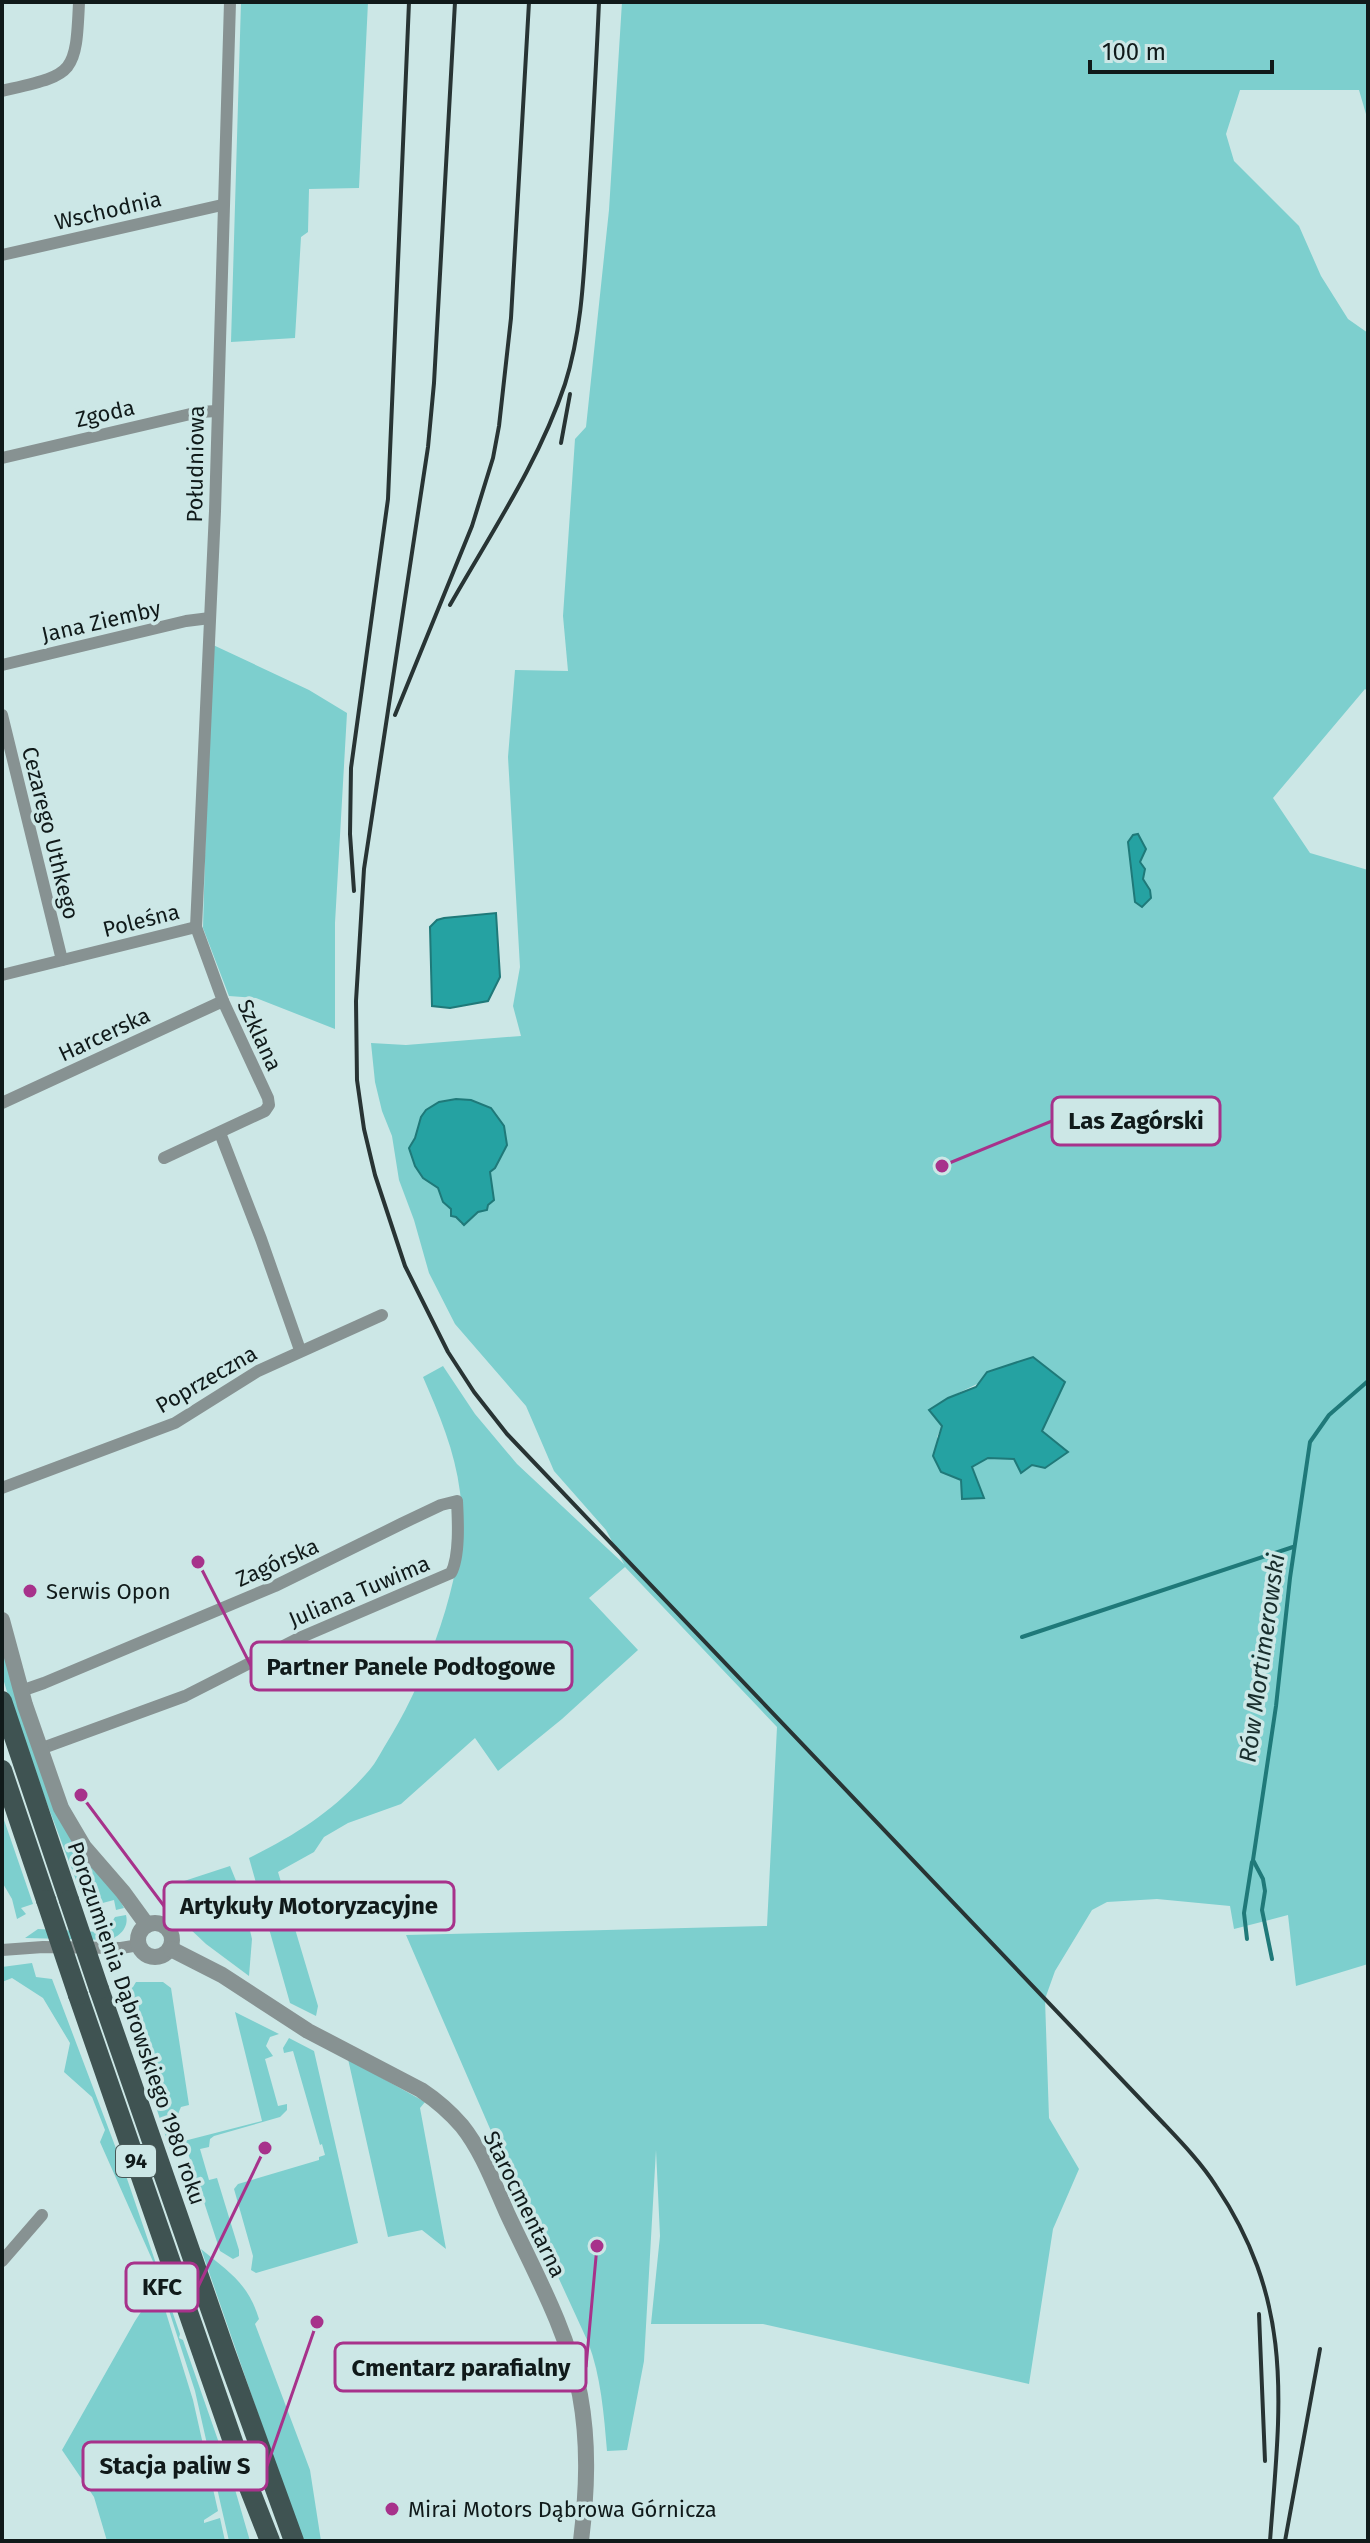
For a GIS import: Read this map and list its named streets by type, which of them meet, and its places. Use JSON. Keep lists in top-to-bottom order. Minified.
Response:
{"streets":{"main road":["Porozumienia Dąbrowskiego 1980 roku","94"],"street":["Wschodnia","Zgoda","Południowa","Jana Ziemby","Cezarego Uthkego","Poleśna","Harcerska","Szklana","Poprzeczna","Zagórska","Juliana Tuwima","Starocmentarna"]},"crossings":[["Wschodnia","Południowa"],["Zgoda","Południowa"],["Południowa","Jana Ziemby"],["Południowa","Poleśna"],["Południowa","Szklana"],["Cezarego Uthkego","Poleśna"],["Poleśna","Szklana"],["Harcerska","Szklana"],["Zagórska","Juliana Tuwima"]],"water":["Rów Mortimerowski"],"places":["Las Zagórski","Partner Panele Podłogowe","Serwis Opon","Artykuły Motoryzacyjne","KFC","Cmentarz parafialny","Stacja paliw S","Mirai Motors Dąbrowa Górnicza"],"scale_bar":"100 m"}
